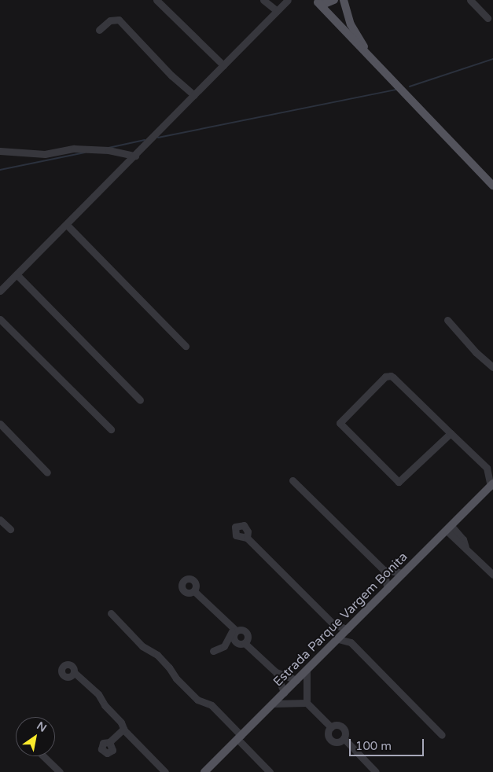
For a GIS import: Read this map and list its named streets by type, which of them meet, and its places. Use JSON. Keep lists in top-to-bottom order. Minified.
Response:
{"streets":{"main road":["Estrada Parque Vargem Bonita"]},"scale_bar":"100 m","north":"top right"}
